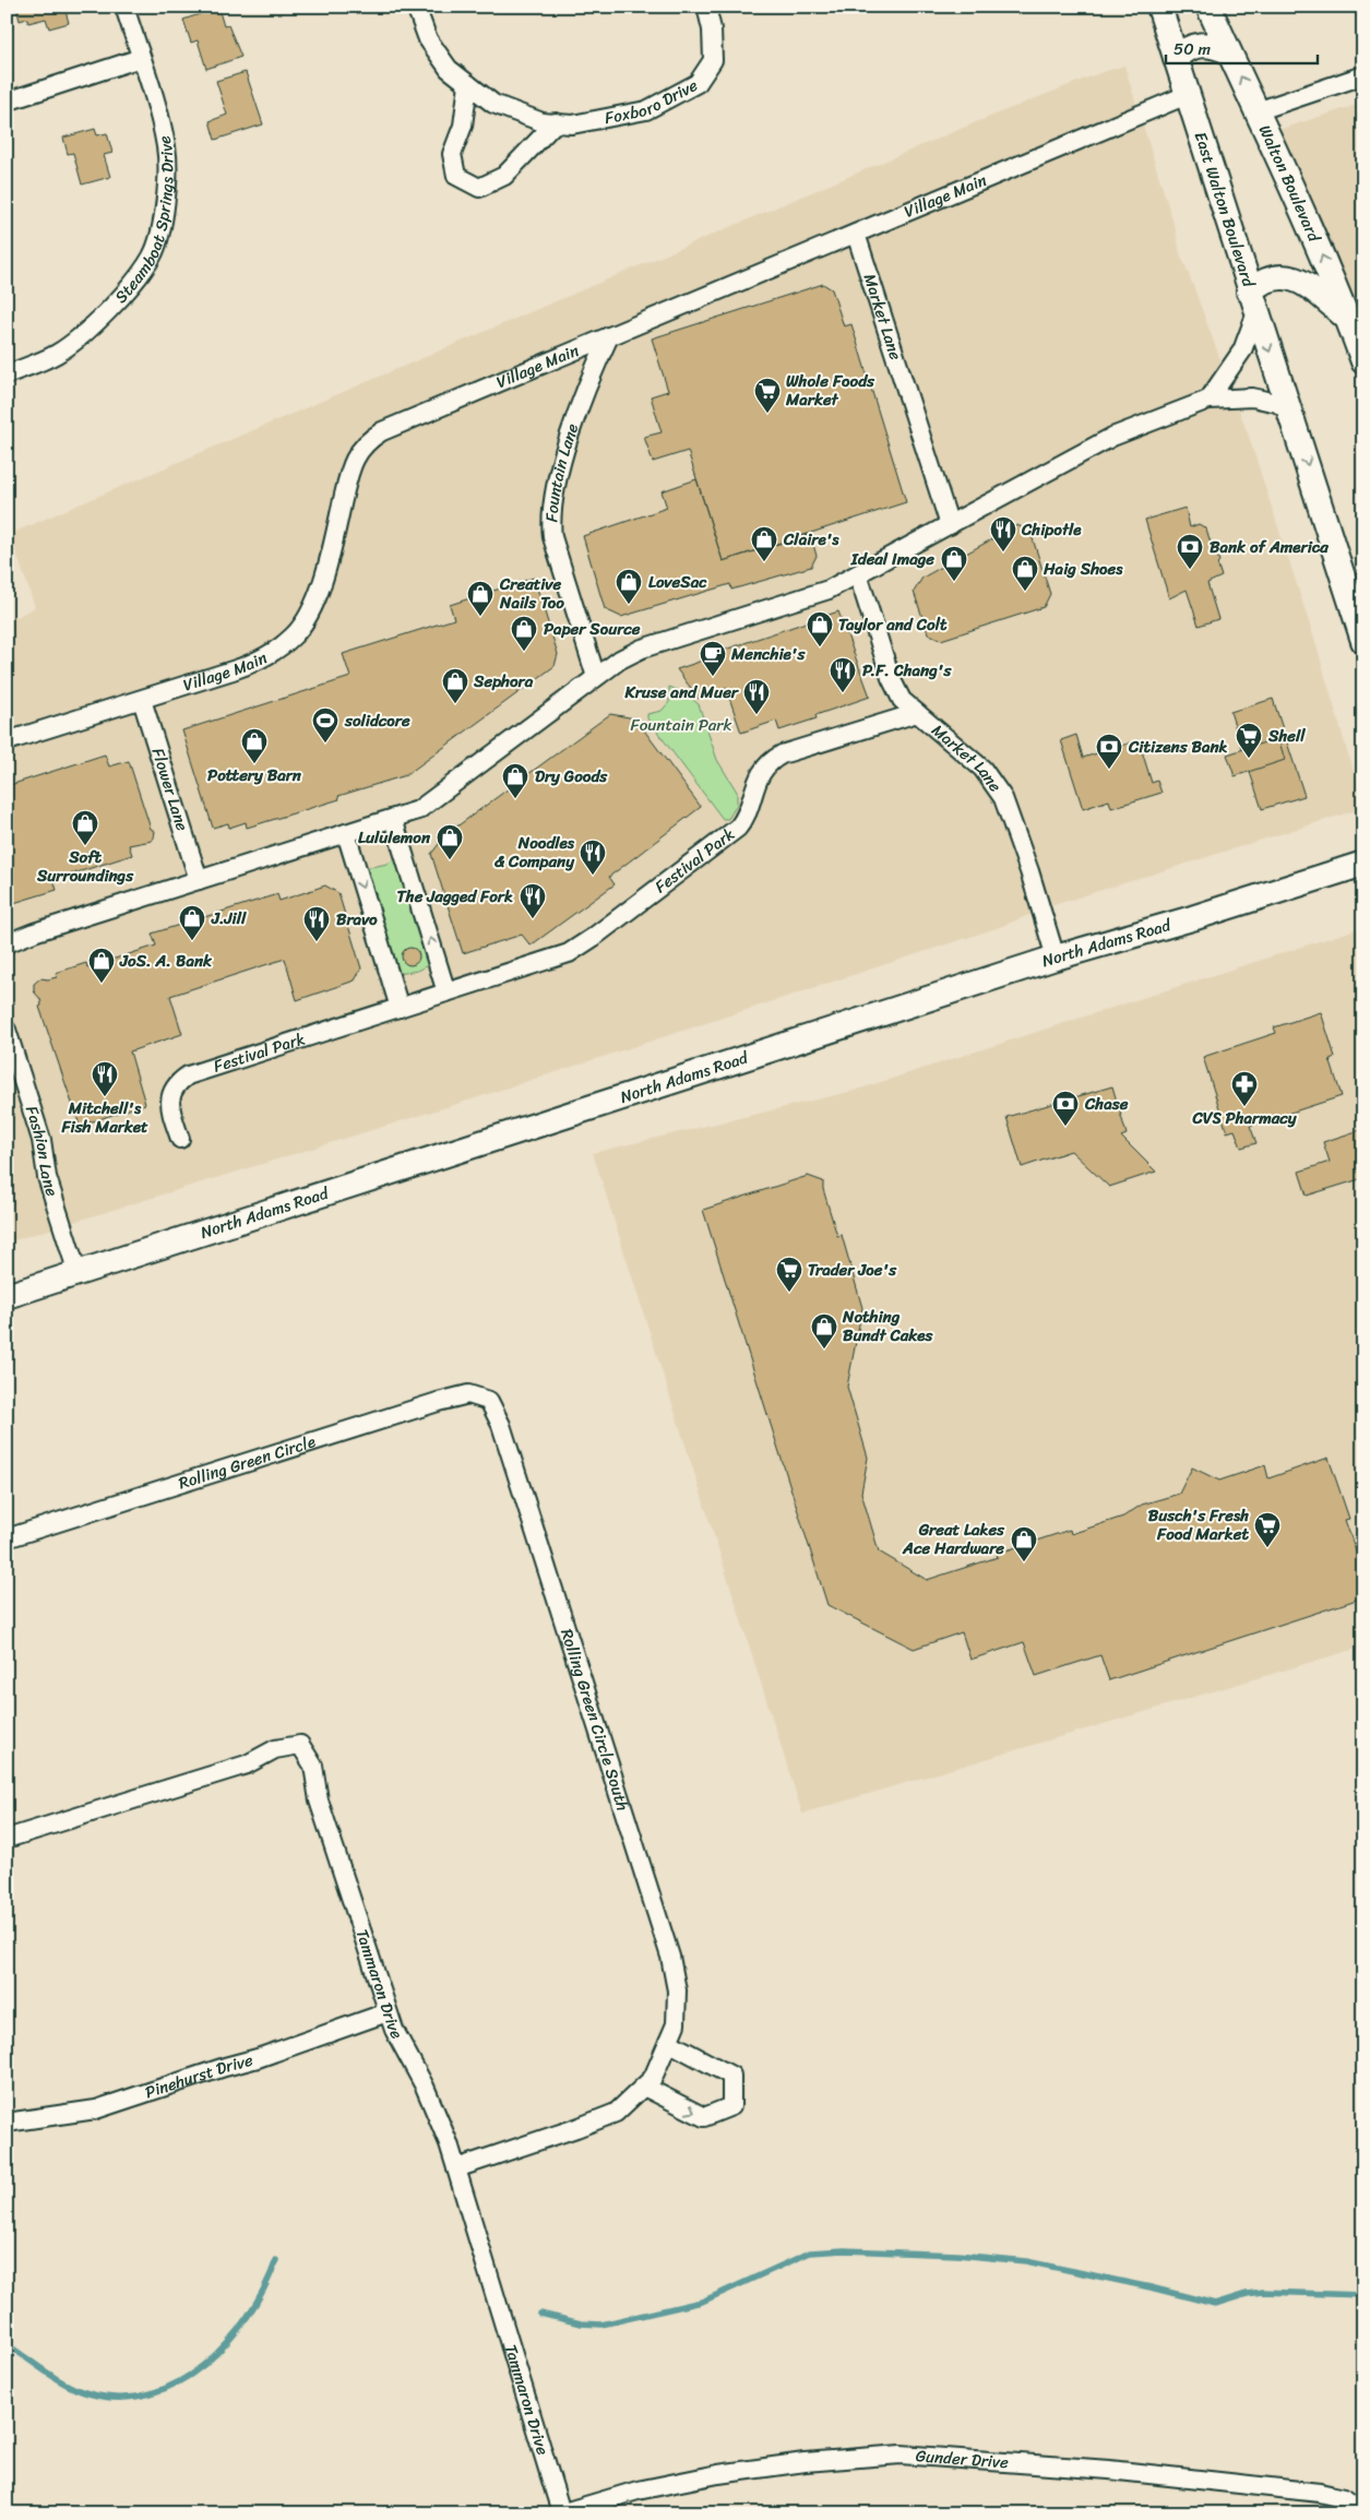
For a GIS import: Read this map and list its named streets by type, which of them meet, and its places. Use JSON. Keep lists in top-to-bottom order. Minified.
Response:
{"streets":{"street":["Foxboro Drive","Walton Boulevard","Village Main","East Walton Boulevard","Steamboat Springs Drive","Market Lane","Fountain Lane","Flower Lane","Festival Park","North Adams Road","Fashion Lane","Rolling Green Circle","Rolling Green Circle South","Tammaron Drive","Pinehurst Drive","Gunder Drive"]},"crossings":[["Village Main","East Walton Boulevard"],["Village Main","Market Lane"],["Village Main","Fountain Lane"],["Village Main","Flower Lane"],["Market Lane","Festival Park"],["Market Lane","North Adams Road"],["North Adams Road","Fashion Lane"],["Rolling Green Circle","Rolling Green Circle South"],["Rolling Green Circle South","Tammaron Drive"],["Tammaron Drive","Pinehurst Drive"],["Tammaron Drive","Gunder Drive"]],"one_way":["Walton Boulevard"],"parks":["Fountain Park"],"places":{"supermarket":["Whole Foods Market","Shell","Trader Joe's","Busch's Fresh Food Market"],"restaurant":["Chipotle","P.F. Chang's","Kruse and Muer","Noodles & Company","The Jagged Fork","Bravo","Mitchell's Fish Market"],"shop":["Claire's","Ideal Image","Haig Shoes","LoveSac","Creative Nails Too","Taylor and Colt","Paper Source","Sephora","Pottery Barn","Dry Goods","Soft Surroundings","Lululemon","J.Jill","JoS. A. Bank","Nothing Bundt Cakes","Great Lakes Ace Hardware"],"bank":["Bank of America","Citizens Bank","Chase"],"cafe":["Menchie's"],"sports":["solidcore"],"pharmacy":["CVS Pharmacy"]},"scale_bar":"50 m"}
